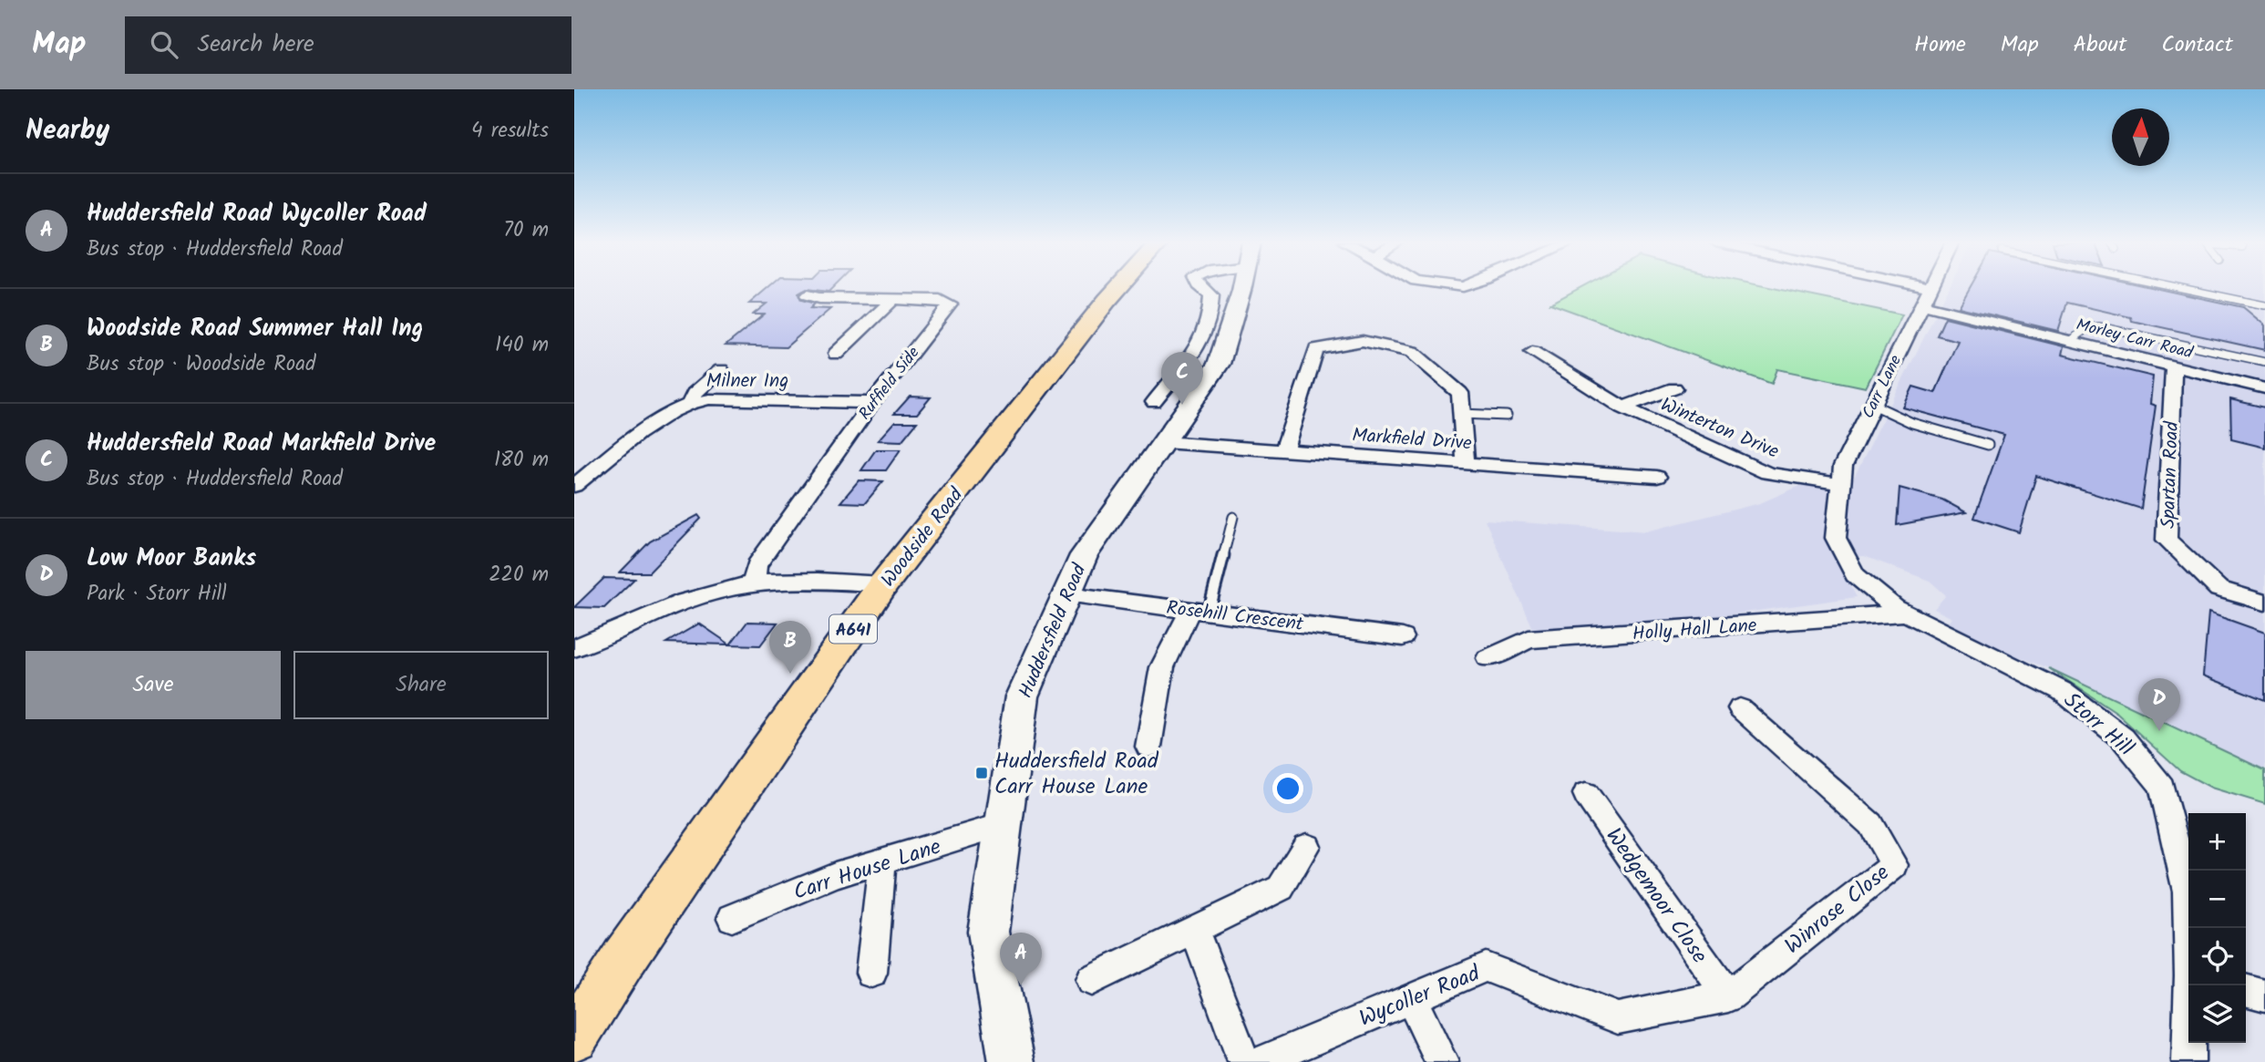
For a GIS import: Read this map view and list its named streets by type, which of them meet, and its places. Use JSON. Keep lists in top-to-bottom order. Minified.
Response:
{"streets":{"main road":["Woodside Road","A641","Huddersfield Road"],"street":["Morley Carr Road","Milner Ing","Ruffield Side","Carr Lane","Winterton Drive","Markfield Drive","Spartan Road","Rosehill Crescent","Holly Hall Lane","Storr Hill","Carr House Lane","Wedgemoor Close","Winrose Close","Wycoller Road"]},"crossings":[["Morley Carr Road","Carr Lane"],["Morley Carr Road","Spartan Road"],["Milner Ing","Ruffield Side"],["Carr Lane","Winterton Drive"],["Carr Lane","Storr Hill"],["Markfield Drive","Huddersfield Road"],["Rosehill Crescent","Huddersfield Road"],["Holly Hall Lane","Storr Hill"],["Huddersfield Road","Carr House Lane"],["Wedgemoor Close","Winrose Close"],["Wedgemoor Close","Wycoller Road"],["Winrose Close","Wycoller Road"]],"places":{"transit":["Huddersfield Road Carr House Lane"]},"north":"top","page":{"header":"Map","search":"Search here","nav":["Home","Map","About","Contact"],"heading":["Nearby","4 results"],"list":[{"mark":"A","name":"Huddersfield Road Wycoller Road","note":"Bus stop · Huddersfield Road","value":"70 m"},{"mark":"B","name":"Woodside Road Summer Hall Ing","note":"Bus stop · Woodside Road","value":"140 m"},{"mark":"C","name":"Huddersfield Road Markfield Drive","note":"Bus stop · Huddersfield Road","value":"180 m"},{"mark":"D","name":"Low Moor Banks","note":"Park · Storr Hill","value":"220 m"}],"pins":["C","B","D","A"],"buttons":["Save","Share"],"map_buttons":["+","−"]}}
